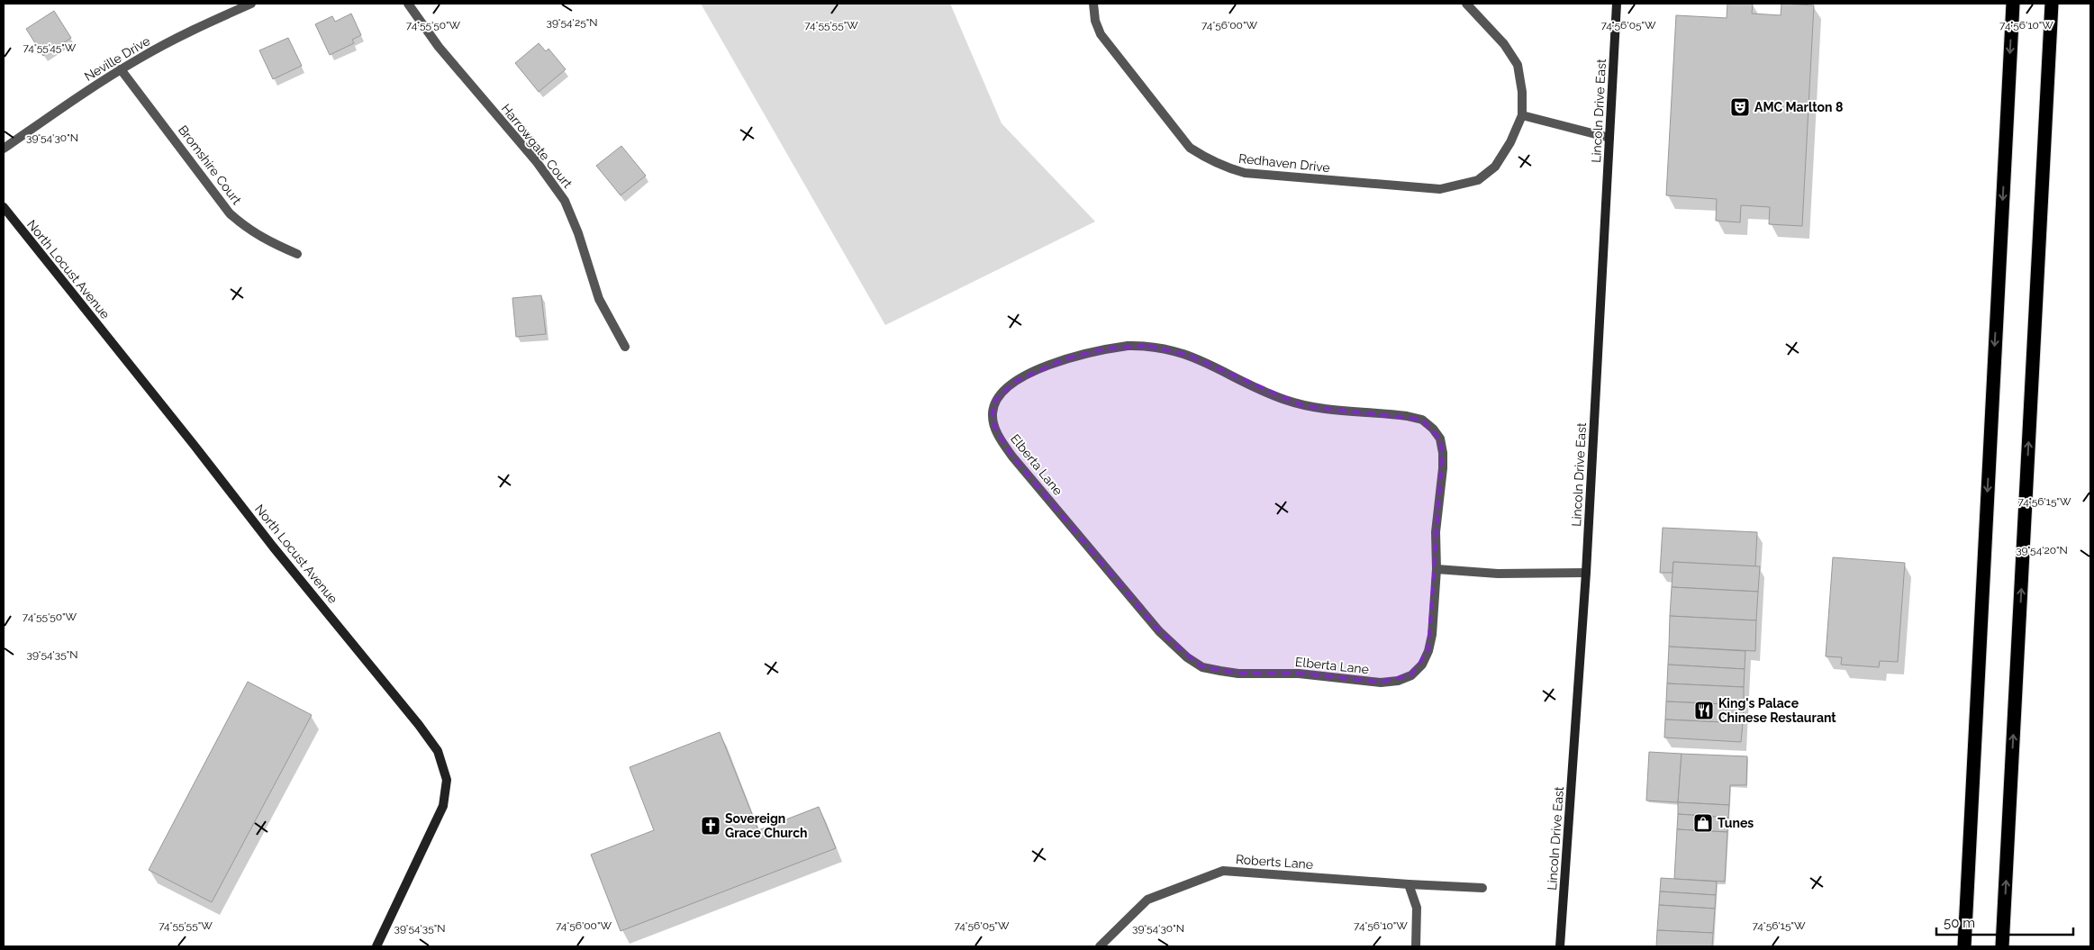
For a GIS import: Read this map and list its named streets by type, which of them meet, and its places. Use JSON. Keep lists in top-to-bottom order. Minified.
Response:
{"streets":{"street":["Neville Drive","Lincoln Drive East","Harrowgate Court","Redhaven Drive","Bromshire Court","North Locust Avenue","Elberta Lane","Roberts Lane"]},"crossings":[["Neville Drive","Bromshire Court"]],"places":{"theatre":["AMC Marlton 8"],"restaurant":["King's Palace Chinese Restaurant"],"shop":["Tunes"],"church":["Sovereign Grace Church"]},"scale_bar":"50 m","coordinates":["39°54'25\"N","74°55'50\"W","74°55'55\"W","74°56'00\"W","74°56'05\"W","74°56'10\"W","74°55'45\"W","39°54'30\"N","74°56'15\"W","39°54'20\"N","39°54'35\"N"]}
